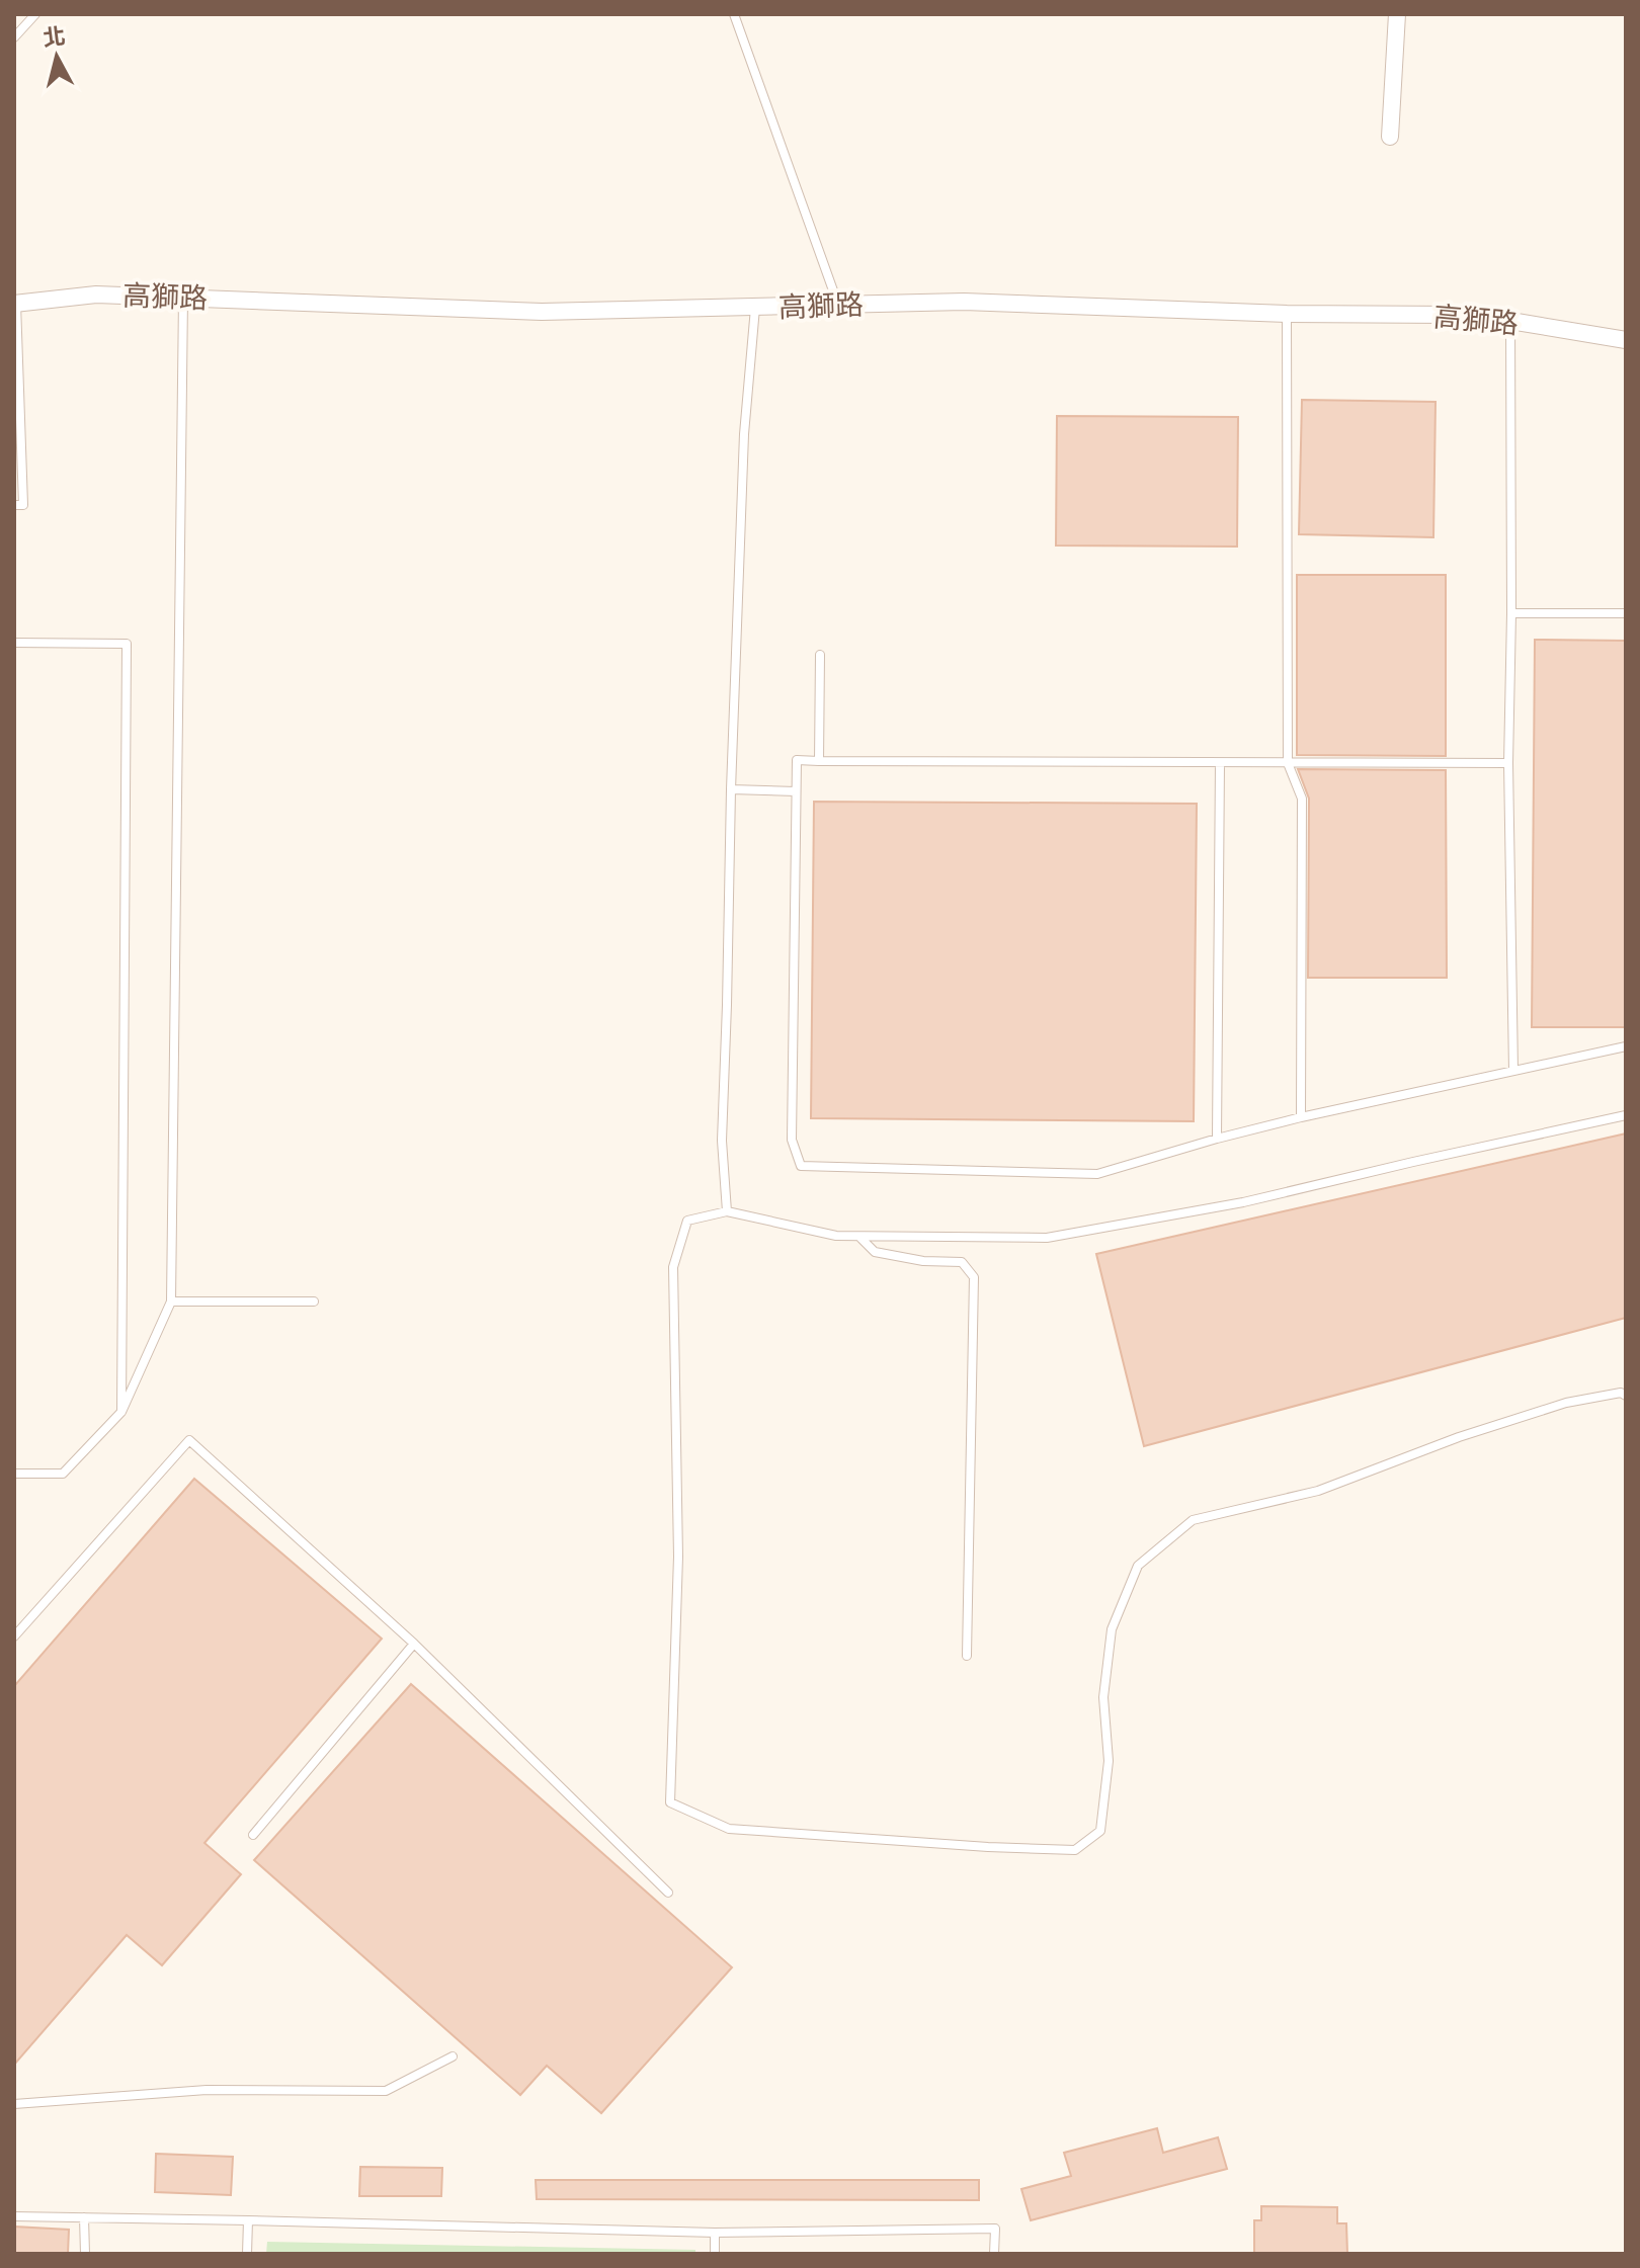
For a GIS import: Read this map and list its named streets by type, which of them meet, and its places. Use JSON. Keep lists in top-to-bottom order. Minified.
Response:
{"streets":{"street":["高獅路"]},"north":"top"}
